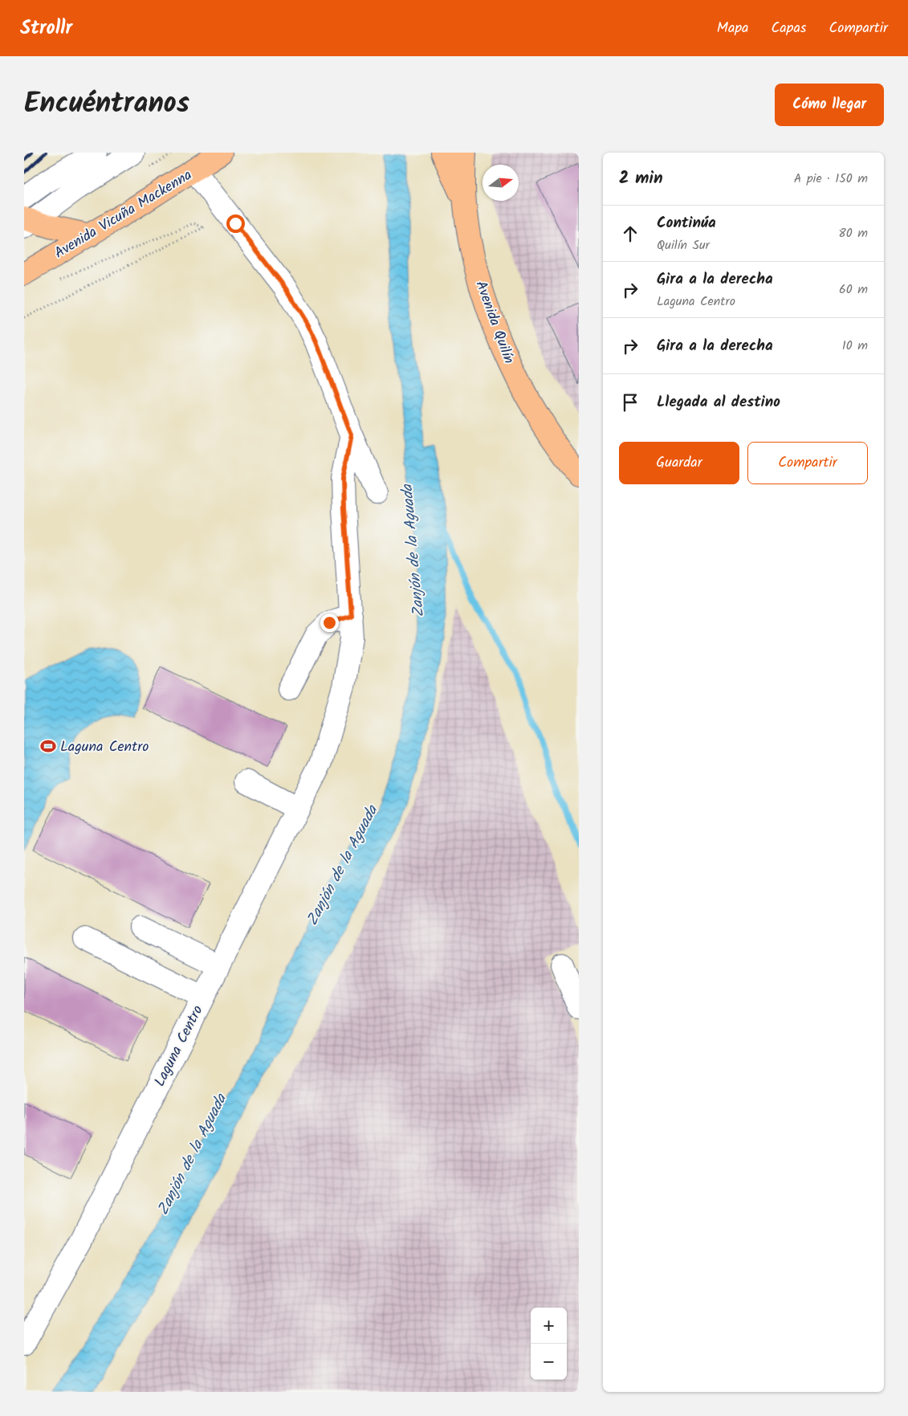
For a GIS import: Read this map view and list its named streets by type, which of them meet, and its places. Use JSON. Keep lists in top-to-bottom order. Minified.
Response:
{"streets":{"main road":["Avenida Vicuña Mackenna","Avenida Quilín"],"street":["Laguna Centro"]},"water":["Zanjón de la Aguada"],"places":{"sports":["Laguna Centro"]},"north":"right","page":{"header":"Strollr","nav":["Mapa","Capas","Compartir"],"title":"Encuéntranos","buttons":["Cómo llegar",["Guardar","Compartir"]],"heading":["2 min","A pie · 150 m"],"list":[["Continúa","Quilín Sur","80 m"],["Gira a la derecha","Laguna Centro","60 m"],["Gira a la derecha","10 m"],"Llegada al destino"],"map_buttons":["+","−"]}}
